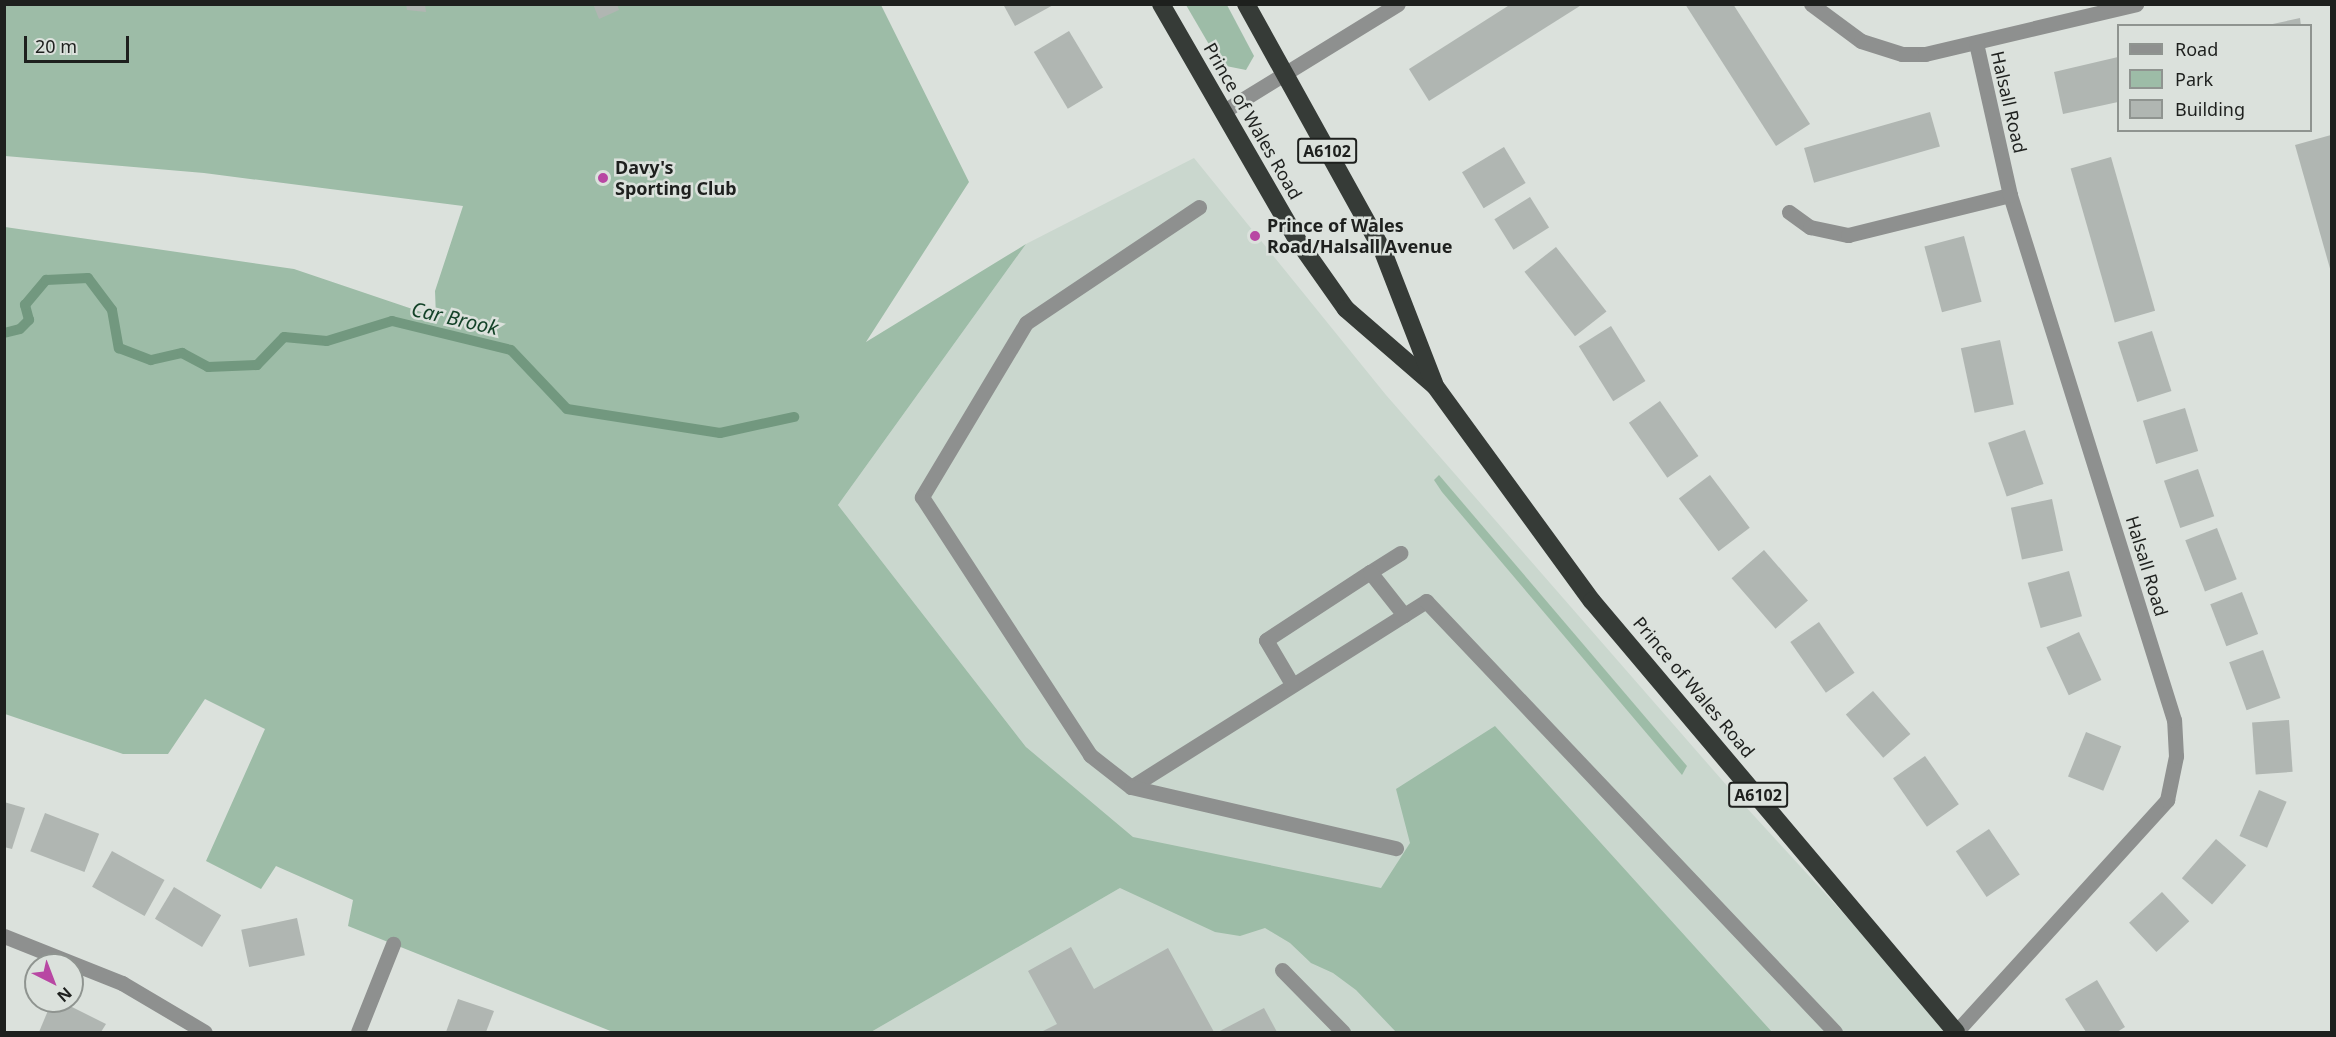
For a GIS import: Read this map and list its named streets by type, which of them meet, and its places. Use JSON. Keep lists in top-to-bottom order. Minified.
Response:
{"streets":{"highway":["Prince of Wales Road","A6102"],"street":["Halsall Road"]},"crossings":[["Halsall Road","Prince of Wales Road"]],"water":["Car Brook"],"places":["Davy's Sporting Club","Prince of Wales Road/Halsall Avenue"],"legend":["Road","Park","Building"],"scale_bar":"20 m","north":"bottom right"}
